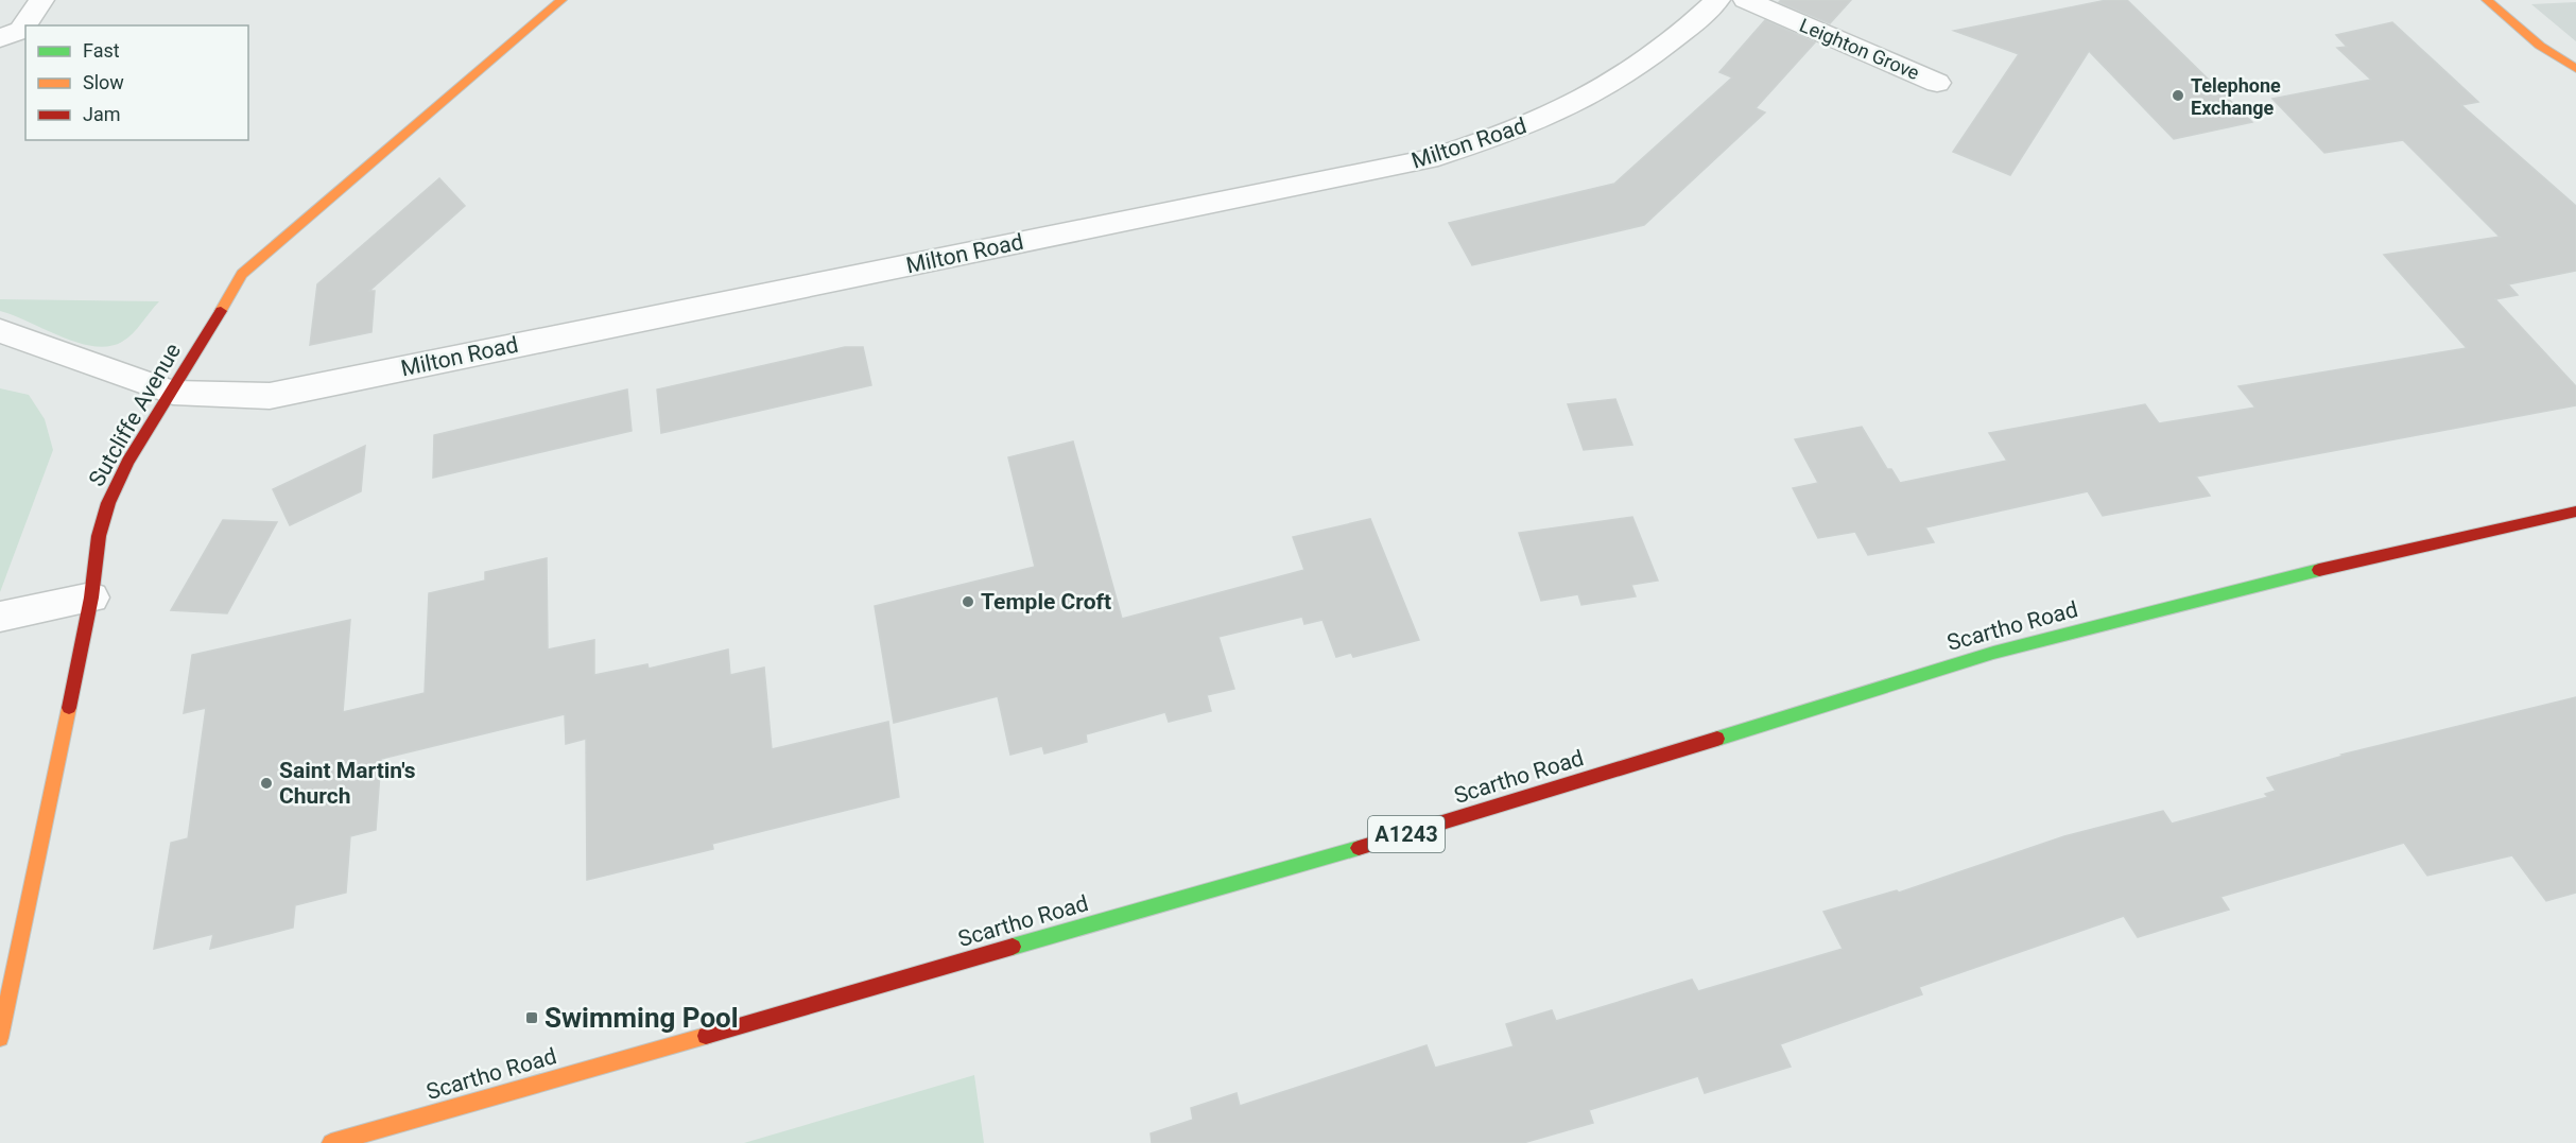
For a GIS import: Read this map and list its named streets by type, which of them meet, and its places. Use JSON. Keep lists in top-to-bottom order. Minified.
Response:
{"streets":{"main road":["Sutcliffe Avenue","Scartho Road","A1243"],"street":["Leighton Grove","Milton Road"]},"crossings":[["Milton Road","Sutcliffe Avenue"]],"places":{"other":["Telephone Exchange","Temple Croft","Saint Martin's Church"],"transit":["Swimming Pool"]},"legend":["Fast","Slow","Jam"]}
